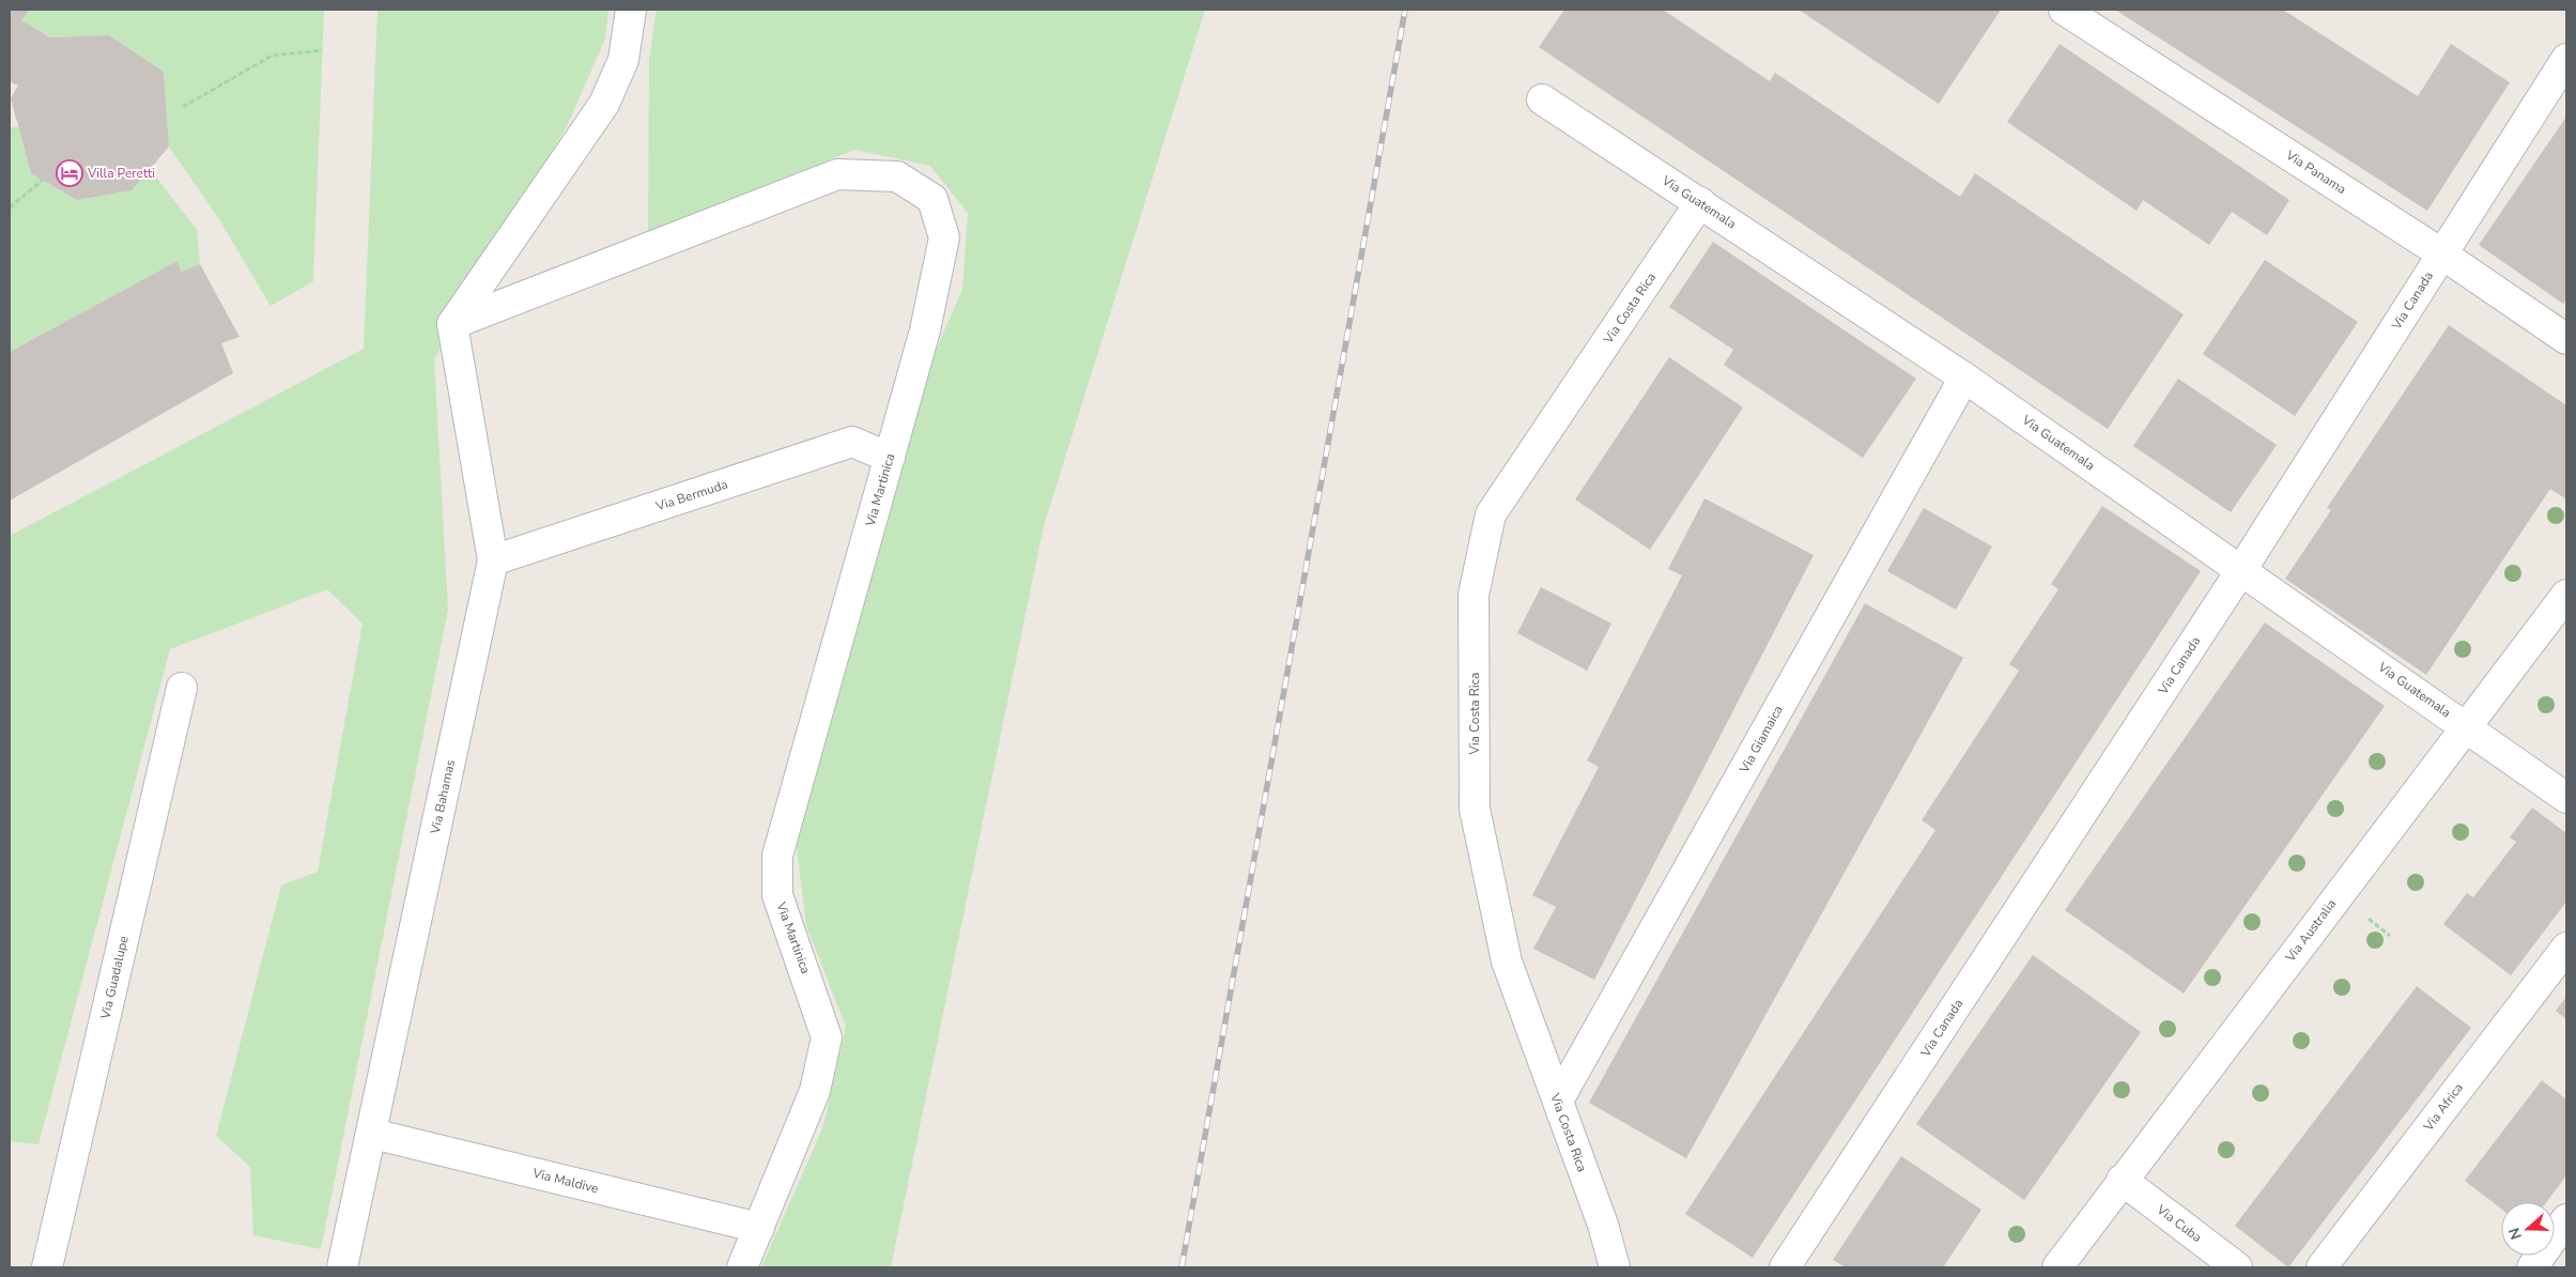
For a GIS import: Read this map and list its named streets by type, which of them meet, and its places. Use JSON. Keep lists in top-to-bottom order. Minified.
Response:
{"streets":{"street":["Via Panama","Via Guatemala","Via Canada","Via Costa Rica","Via Martinica","Via Bermuda","Via Giamaica","Via Bahamas","Via Australia","Via Guadalupe","Via Africa","Via Maldive","Via Cuba"]},"crossings":[["Via Panama","Via Canada"],["Via Guatemala","Via Canada"],["Via Guatemala","Via Costa Rica"],["Via Guatemala","Via Giamaica"],["Via Guatemala","Via Australia"],["Via Costa Rica","Via Giamaica"],["Via Martinica","Via Bermuda"],["Via Martinica","Via Bahamas"],["Via Martinica","Via Maldive"],["Via Bermuda","Via Bahamas"],["Via Bahamas","Via Maldive"],["Via Australia","Via Cuba"]],"places":{"hotel":["Villa Peretti"]},"north":"left"}
